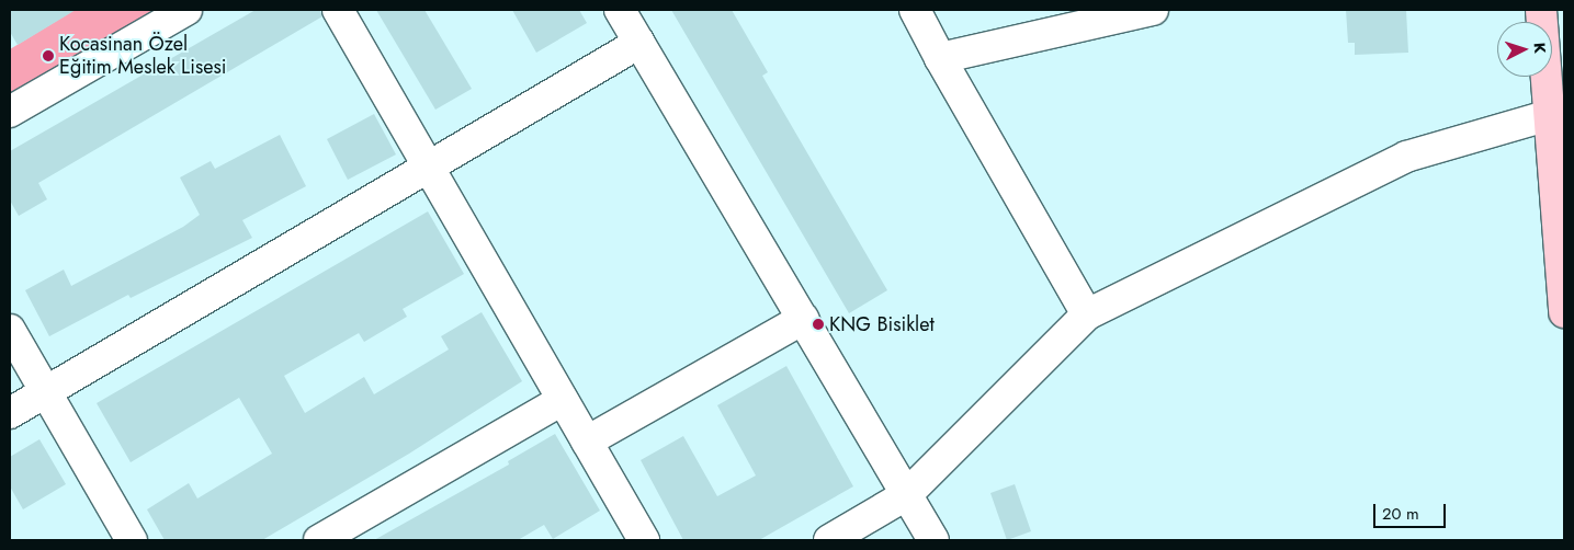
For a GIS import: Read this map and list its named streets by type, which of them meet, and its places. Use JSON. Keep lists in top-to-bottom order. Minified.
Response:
{"places":["Kocasinan Özel Eğitim Meslek Lisesi","KNG Bisiklet"],"scale_bar":"20 m","north":"right"}
